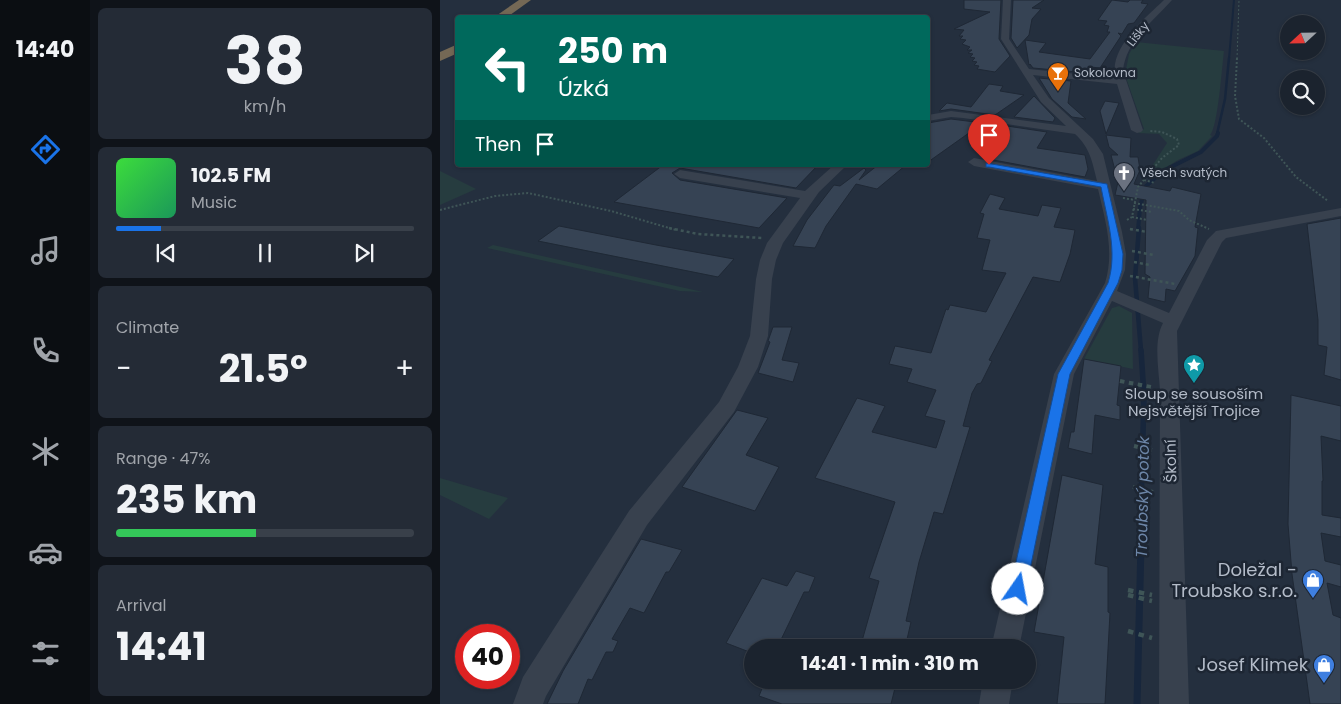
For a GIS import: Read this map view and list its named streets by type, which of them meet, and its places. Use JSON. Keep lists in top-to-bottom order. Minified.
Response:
{"streets":{"street":["Lišky","Školní"]},"water":["Troubský potok"],"places":{"bar":["Sokolovna"],"church":["Všech svatých"],"place":["Sloup se sousoším Nejsvětější Trojice"],"shop":["Doležal - Troubsko s.r.o.","Josef Klimek"]},"north":"left","page":{"tabs":"14:40","tile":[["38","km/h"],"Climate",["Range · 47%","235 km"],["Arrival","14:41"]],"turn":["250 m","Úzká"],"then":"Then","song":["102.5 FM","Music"],"heat":["−","21.5°","+"],"limit":"40","trip":"14:41 · 1 min · 310 m"}}
